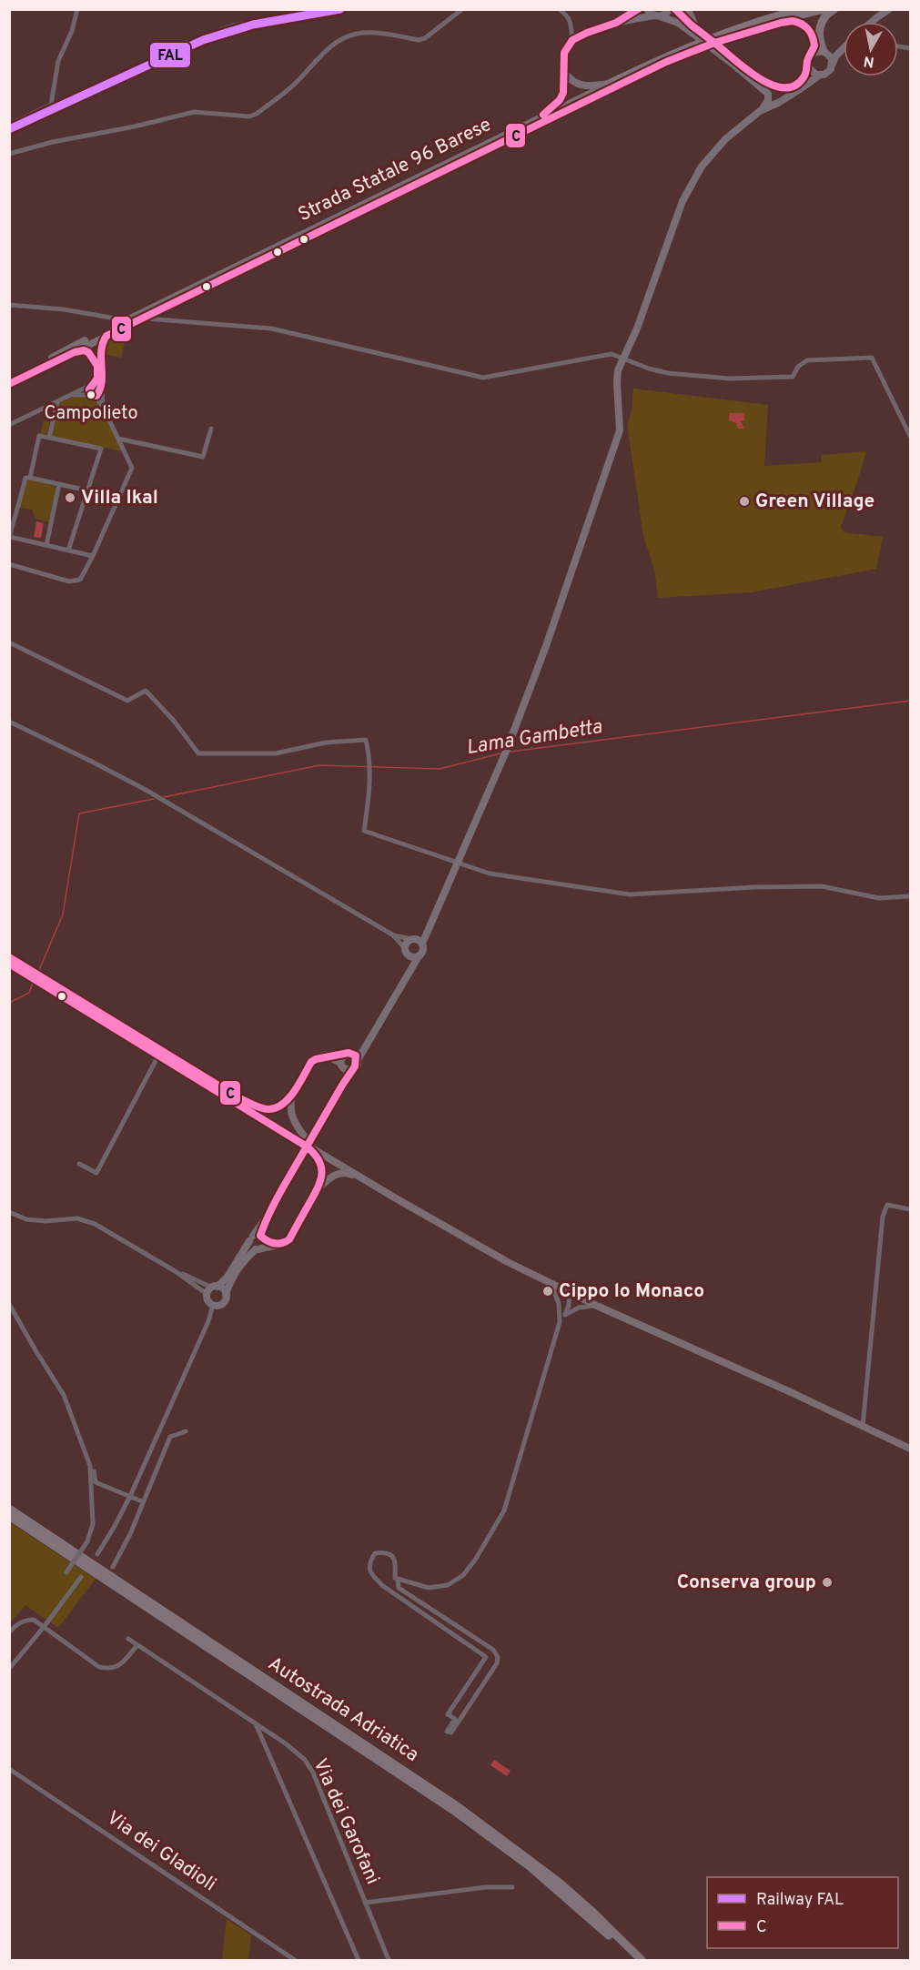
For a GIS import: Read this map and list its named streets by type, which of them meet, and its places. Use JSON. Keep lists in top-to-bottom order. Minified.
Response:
{"streets":{"highway":["Strada Statale 96 Barese","Autostrada Adriatica"],"street":["Via dei Garofani","Via dei Gladioli"]},"water":["Lama Gambetta"],"places":["Campolieto","Villa Ikal","Green Village","Cippo lo Monaco","Conserva group"],"lines":["rail line FAL","transit line C"],"legend":["Railway FAL","C"],"north":"bottom"}
